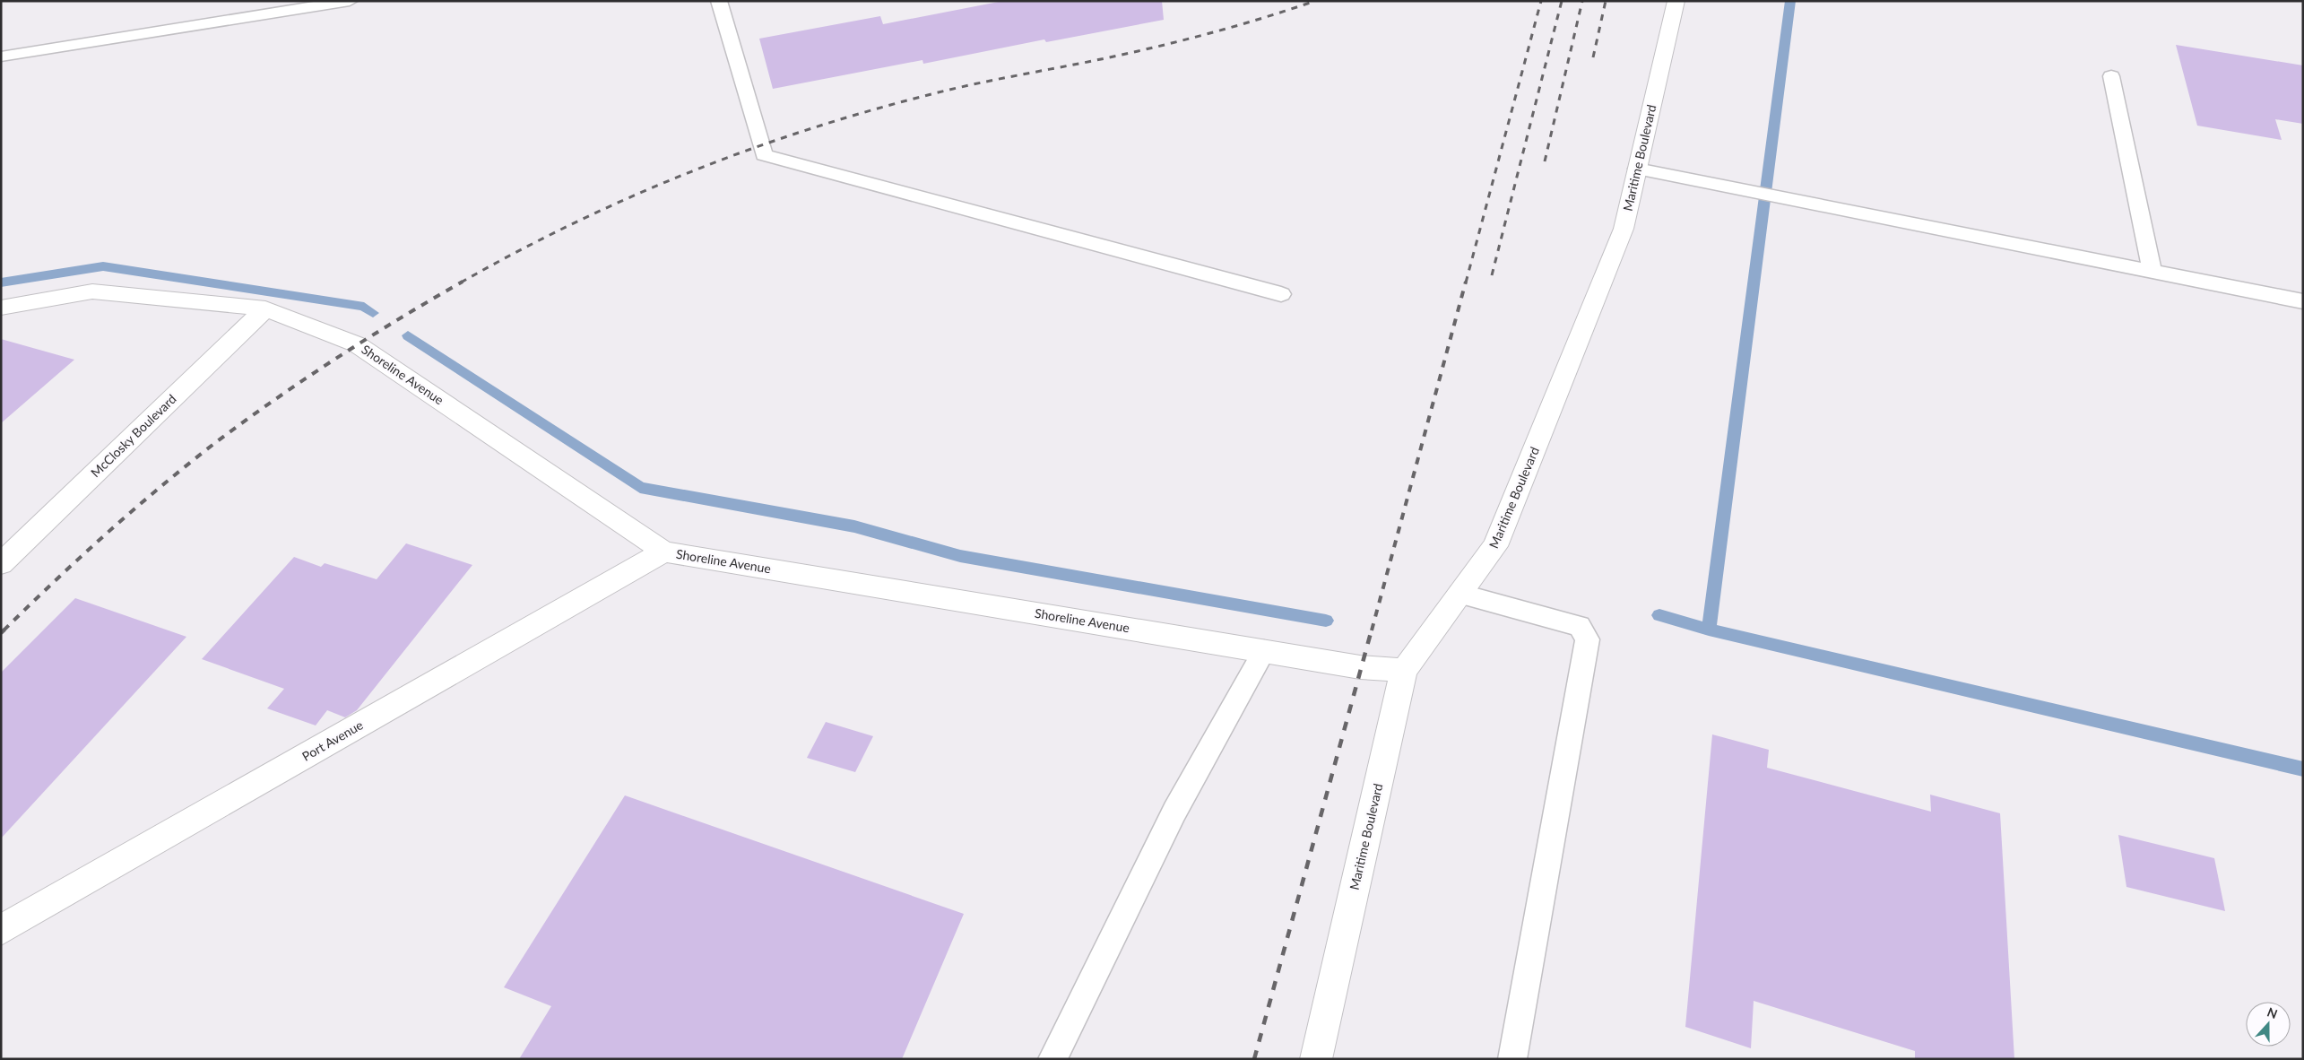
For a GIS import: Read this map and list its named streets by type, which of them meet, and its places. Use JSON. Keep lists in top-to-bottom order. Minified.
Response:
{"streets":{"street":["Maritime Boulevard","Shoreline Avenue","McClosky Boulevard","Port Avenue"]},"crossings":[["Maritime Boulevard","Shoreline Avenue"],["Shoreline Avenue","McClosky Boulevard"],["Shoreline Avenue","Port Avenue"]],"north":"top"}
